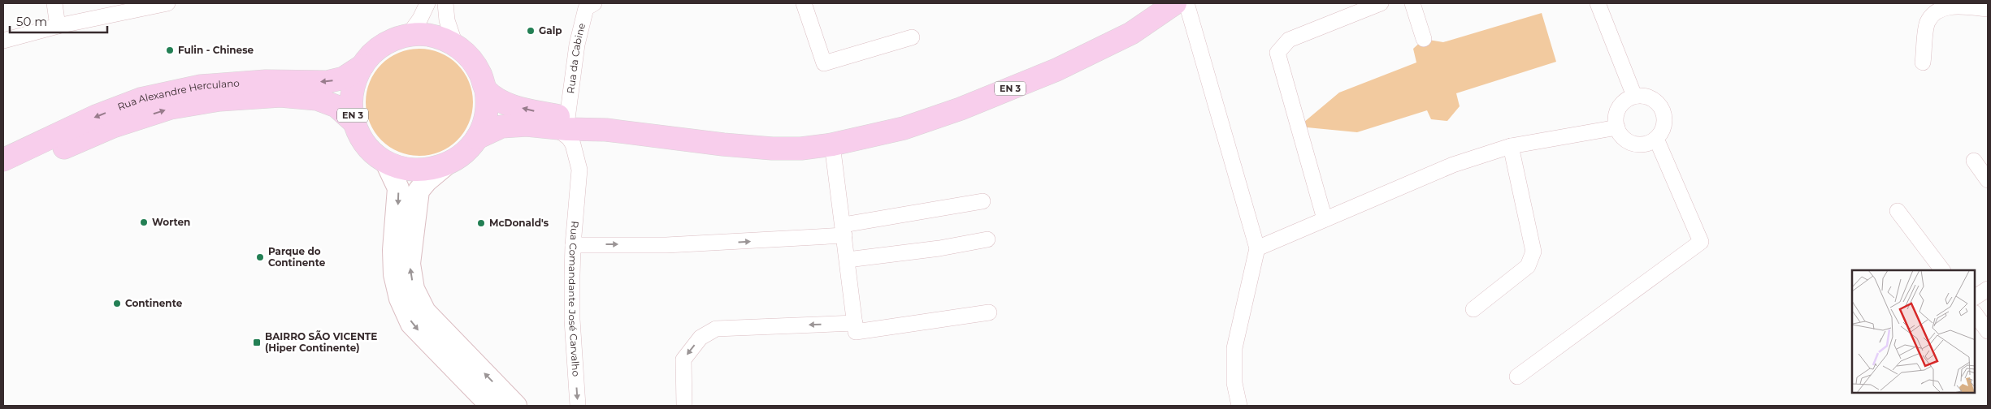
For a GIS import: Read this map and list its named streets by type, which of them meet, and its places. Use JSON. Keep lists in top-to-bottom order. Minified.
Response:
{"streets":{"main road":["EN 3","Rua Alexandre Herculano"],"street":["Rua da Cabine","Rua Comandante José Carvalho"]},"crossings":[["Rua da Cabine","EN 3"],["Rua da Cabine","Rua Comandante José Carvalho"],["EN 3","Rua Alexandre Herculano"],["EN 3","Rua Comandante José Carvalho"]],"one_way":["Rua Comandante José Carvalho"],"places":{"other":["Galp","Fulin - Chinese","Worten","McDonald's","Parque do Continente","Continente"],"transit":["BAIRRO SÃO VICENTE (Hiper Continente)"]},"scale_bar":"50 m"}
